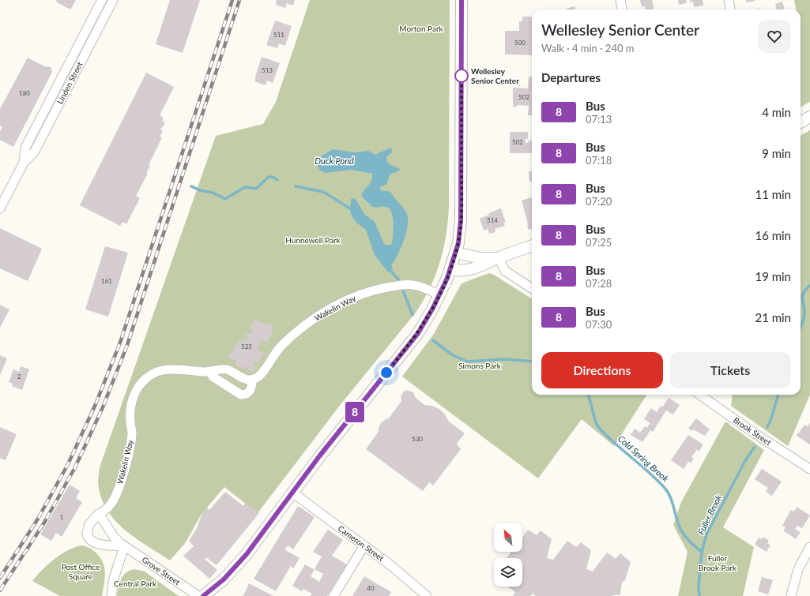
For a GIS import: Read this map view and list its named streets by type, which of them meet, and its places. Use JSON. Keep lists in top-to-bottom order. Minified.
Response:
{"streets":{"street":["Linden Street","Wakelin Way","Brook Street","Cameron Street","Grove Street"]},"crossings":[["Wakelin Way","Grove Street"]],"water":["Duck Pond","Cold Spring Brook","Fuller Brook"],"parks":["Morton Park","Hunnewell Park","Simons Park","Fuller Brook Park","Post Office Square","Central Park"],"places":["Wellesley Senior Center"],"lines":["bus line 8"],"house_numbers":["511","500","513","180","502","502","514","161","525","2","530","1","40"],"north":"top left","page":{"on_map":"8","heading":[["Wellesley Senior Center","Walk · 4 min · 240 m"],"Departures"],"list":[{"mark":"8","name":"Bus","note":"07:13","value":"4 min"},{"mark":"8","name":"Bus","note":"07:18","value":"9 min"},{"mark":"8","name":"Bus","note":"07:20","value":"11 min"},{"mark":"8","name":"Bus","note":"07:25","value":"16 min"},{"mark":"8","name":"Bus","note":"07:28","value":"19 min"},{"mark":"8","name":"Bus","note":"07:30","value":"21 min"}],"buttons":["Directions","Tickets"]}}
